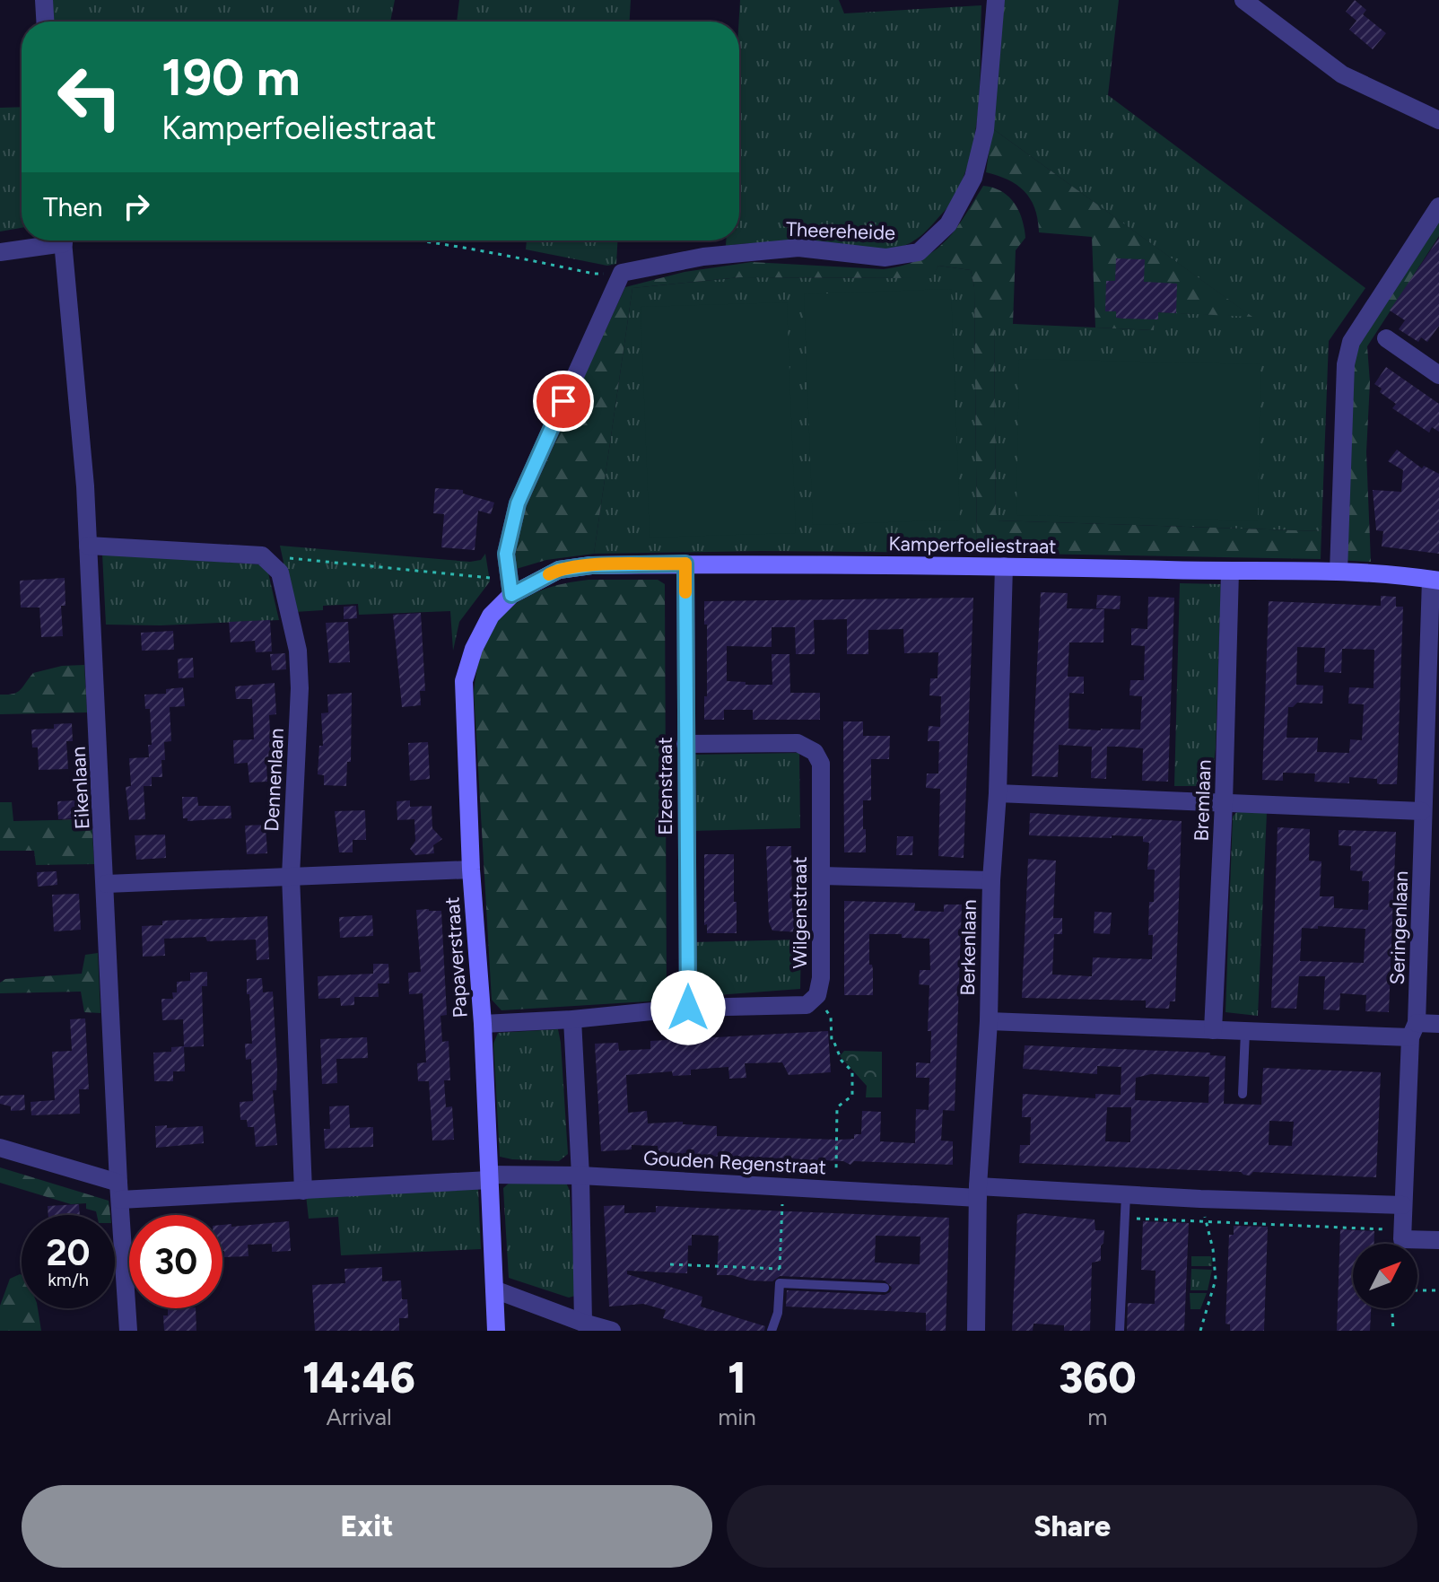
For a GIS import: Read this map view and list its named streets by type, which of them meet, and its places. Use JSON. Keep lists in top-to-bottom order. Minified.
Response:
{"streets":{"street":["Theereheide","Kamperfoeliestraat","Dennenlaan","Elzenstraat","Eikenlaan","Bremlaan","Wilgenstraat","Seringenlaan","Berkenlaan","Papaverstraat","Gouden Regenstraat"]},"crossings":[["Kamperfoeliestraat","Elzenstraat"],["Kamperfoeliestraat","Bremlaan"],["Kamperfoeliestraat","Seringenlaan"],["Kamperfoeliestraat","Berkenlaan"],["Kamperfoeliestraat","Papaverstraat"],["Dennenlaan","Eikenlaan"],["Dennenlaan","Gouden Regenstraat"],["Elzenstraat","Wilgenstraat"],["Eikenlaan","Gouden Regenstraat"],["Wilgenstraat","Papaverstraat"],["Seringenlaan","Gouden Regenstraat"],["Berkenlaan","Gouden Regenstraat"],["Papaverstraat","Gouden Regenstraat"]],"north":"top right","page":{"turn":["190 m","Kamperfoeliestraat"],"then":"Then","speed":"20 km/h","limit":"30","eta":["14:46","Arrival","1","min","360","m"],"buttons":["Exit","Share"]}}
